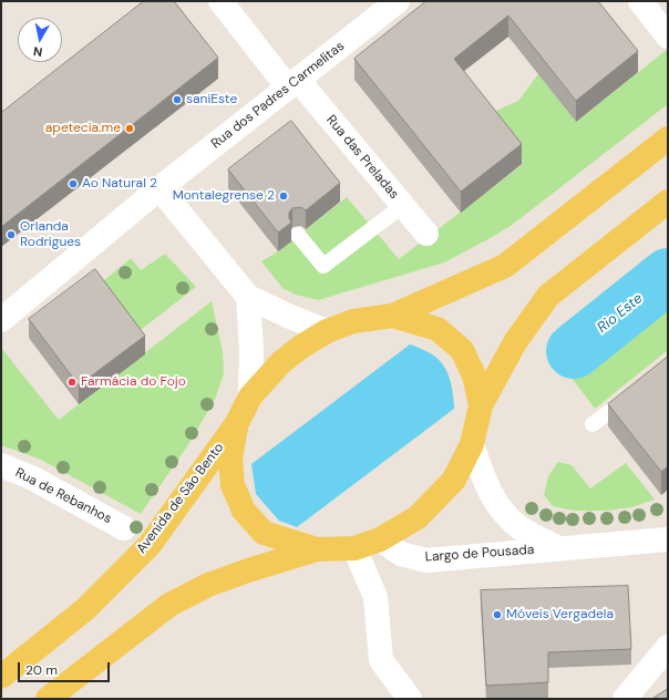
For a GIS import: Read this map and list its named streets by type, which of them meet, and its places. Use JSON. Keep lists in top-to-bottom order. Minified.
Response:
{"streets":{"main road":["Avenida de São Bento"],"street":["Rua dos Padres Carmelitas","Rua das Preladas","Rua de Rebanhos","Largo de Pousada"]},"crossings":[["Rua dos Padres Carmelitas","Rua das Preladas"],["Avenida de São Bento","Largo de Pousada"]],"water":["Rio Este"],"places":["saniEste","apetecia.me","Ao Natural 2","Montalegrense 2","Orlanda Rodrigues","Farmácia do Fojo","Móveis Vergadela"],"scale_bar":"20 m","north":"bottom"}
